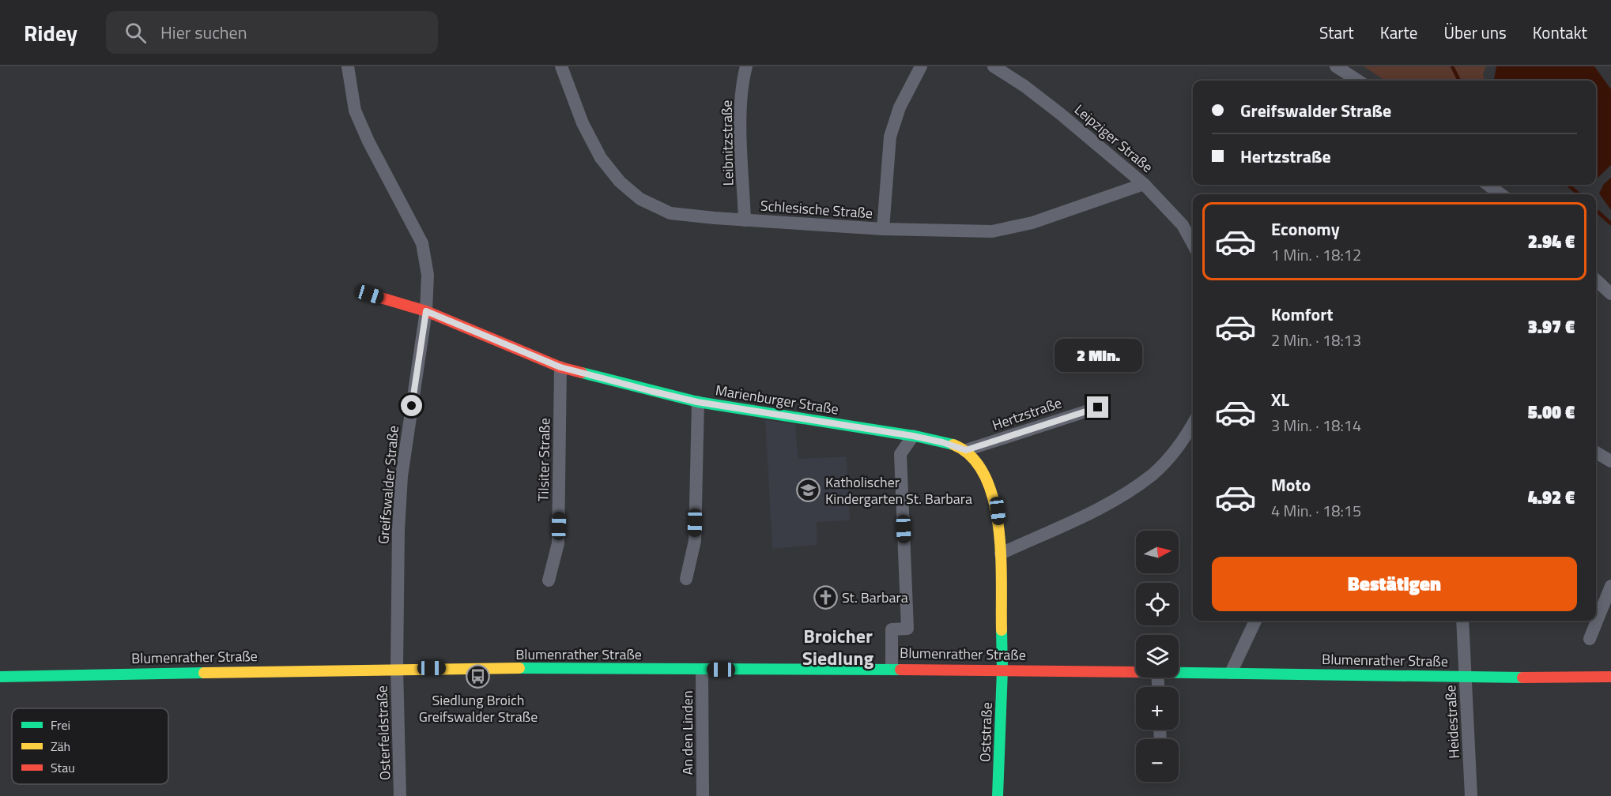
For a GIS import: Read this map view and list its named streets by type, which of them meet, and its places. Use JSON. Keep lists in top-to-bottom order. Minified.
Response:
{"streets":{"street":["Leipziger Straße","Leibnitzstraße","Schlesische Straße","Marienburger Straße","Hertzstraße","Tilsiter Straße","Greifswalder Straße","Blumenrather Straße","Heidestraße","Oststraße","Osterfeldstraße","An den Linden"]},"crossings":[["Leipziger Straße","Schlesische Straße"],["Leibnitzstraße","Schlesische Straße"],["Marienburger Straße","Hertzstraße"],["Marienburger Straße","Tilsiter Straße"],["Marienburger Straße","Greifswalder Straße"],["Greifswalder Straße","Blumenrather Straße"],["Greifswalder Straße","Osterfeldstraße"],["Blumenrather Straße","Heidestraße"],["Blumenrather Straße","Oststraße"],["Blumenrather Straße","Osterfeldstraße"],["Blumenrather Straße","An den Linden"]],"districts":["Broicher Siedlung"],"places":{"school or university":["Katholischer Kindergarten St. Barbara"],"church":["St. Barbara"],"bus stop":["Siedlung Broich Greifswalder Straße"]},"legend":["Frei","Zäh","Stau"],"north":"right","page":{"header":"Ridey","search":"Hier suchen","nav":["Start","Karte","Über uns","Kontakt"],"banner":["Greifswalder Straße","Hertzstraße"],"list":[{"name":"Economy","note":"1 Min. · 18:12","value":"2.94 €"},{"name":"Komfort","note":"2 Min. · 18:13","value":"3.97 €"},{"name":"XL","note":"3 Min. · 18:14","value":"5.00 €"},{"name":"Moto","note":"4 Min. · 18:15","value":"4.92 €"}],"bubble":"2 Min.","map_buttons":["+","−"],"buttons":"Bestätigen"}}
